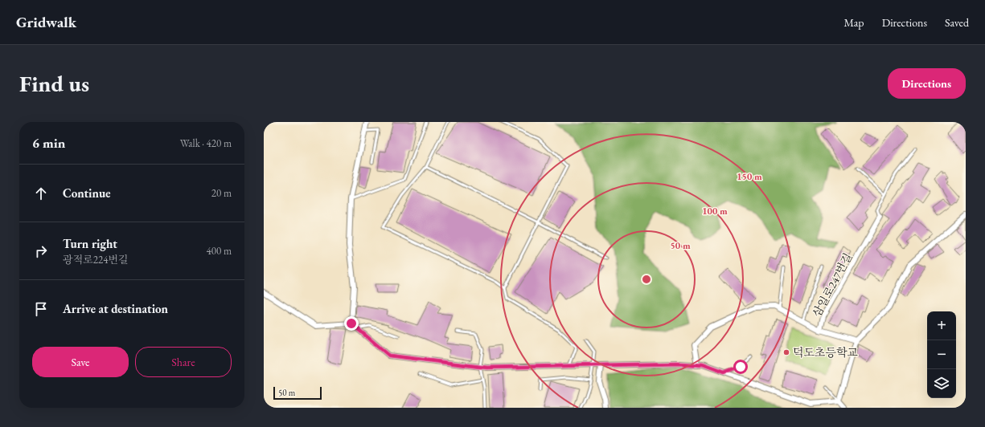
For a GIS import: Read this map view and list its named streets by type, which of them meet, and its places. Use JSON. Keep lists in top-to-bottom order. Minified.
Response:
{"streets":{"street":["삼일로247번길"]},"places":["덕도초등학교"],"scale_bar":"50 m","page":{"header":"Gridwalk","nav":["Map","Directions","Saved"],"buttons":["Directions",["Save","Share"]],"title":"Find us","heading":["6 min","Walk · 420 m"],"list":[["Continue","20 m"],["Turn right","광적로224번길","400 m"],"Arrive at destination"],"map_buttons":["+","−"],"scale":"50 m"},"rings":["150 m","100 m","50 m"]}
